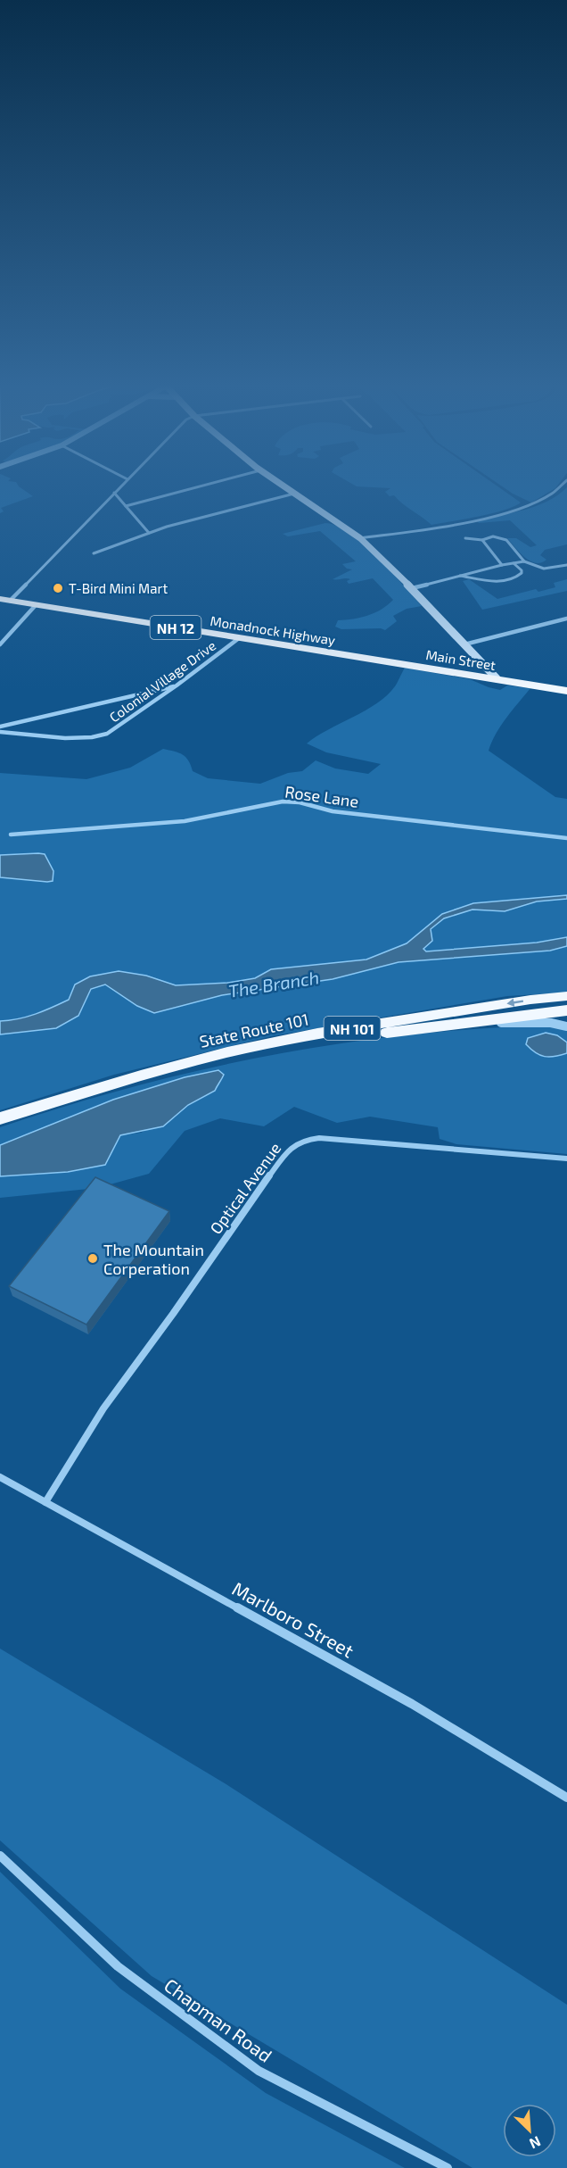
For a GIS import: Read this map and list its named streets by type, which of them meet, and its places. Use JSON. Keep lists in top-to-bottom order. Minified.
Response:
{"streets":{"highway":["NH 12","Monadnock Highway","Main Street","NH 101","State Route 101"],"street":["Colonial Village Drive","Rose Lane","Optical Avenue","Marlboro Street","Chapman Road"]},"crossings":[["Monadnock Highway","Main Street"],["Monadnock Highway","Colonial Village Drive"],["Optical Avenue","Marlboro Street"]],"water":["The Branch"],"places":["T-Bird Mini Mart","The Mountain Corperation"],"north":"bottom right"}
